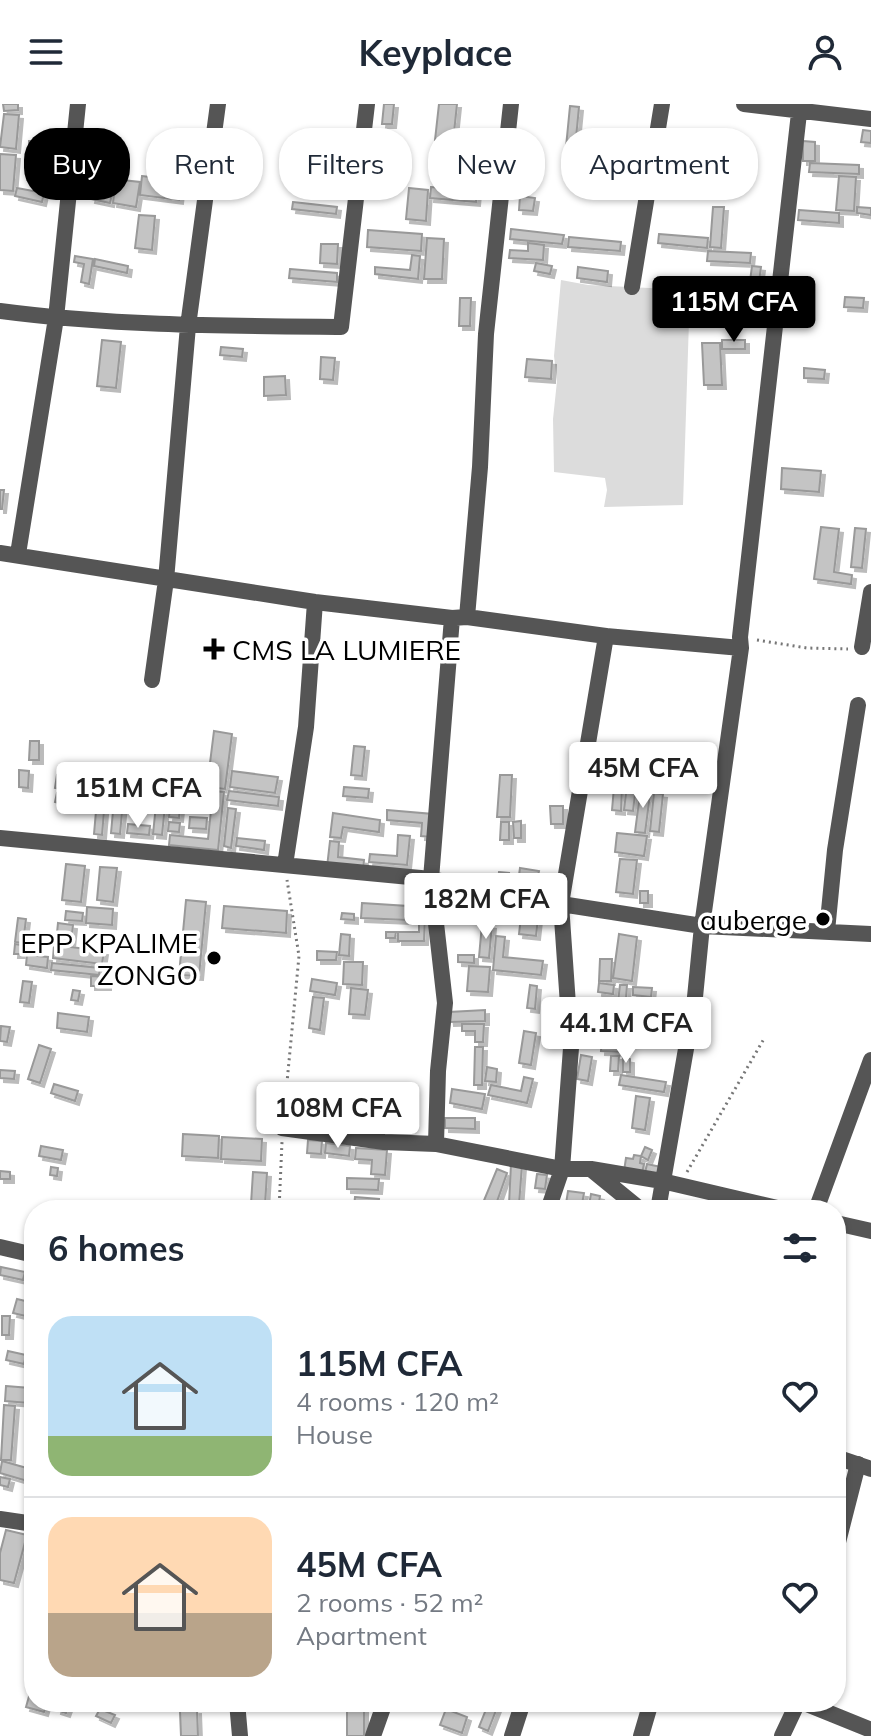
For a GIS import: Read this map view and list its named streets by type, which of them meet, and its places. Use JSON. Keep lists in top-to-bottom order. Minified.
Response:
{"places":{"health":["CMS LA LUMIERE"],"other":["auberge","EPP KPALIME ZONGO"]},"page":{"header":"Keyplace","chip":["Buy","Rent","Filters","New","Apartment"],"price":["115M CFA","45M CFA","151M CFA","182M CFA","44.1M CFA","108M CFA"],"heading":"6 homes","list":[{"name":"115M CFA","note":"4 rooms · 120 m² · House"},{"name":"45M CFA","note":"2 rooms · 52 m² · Apartment"}]}}
